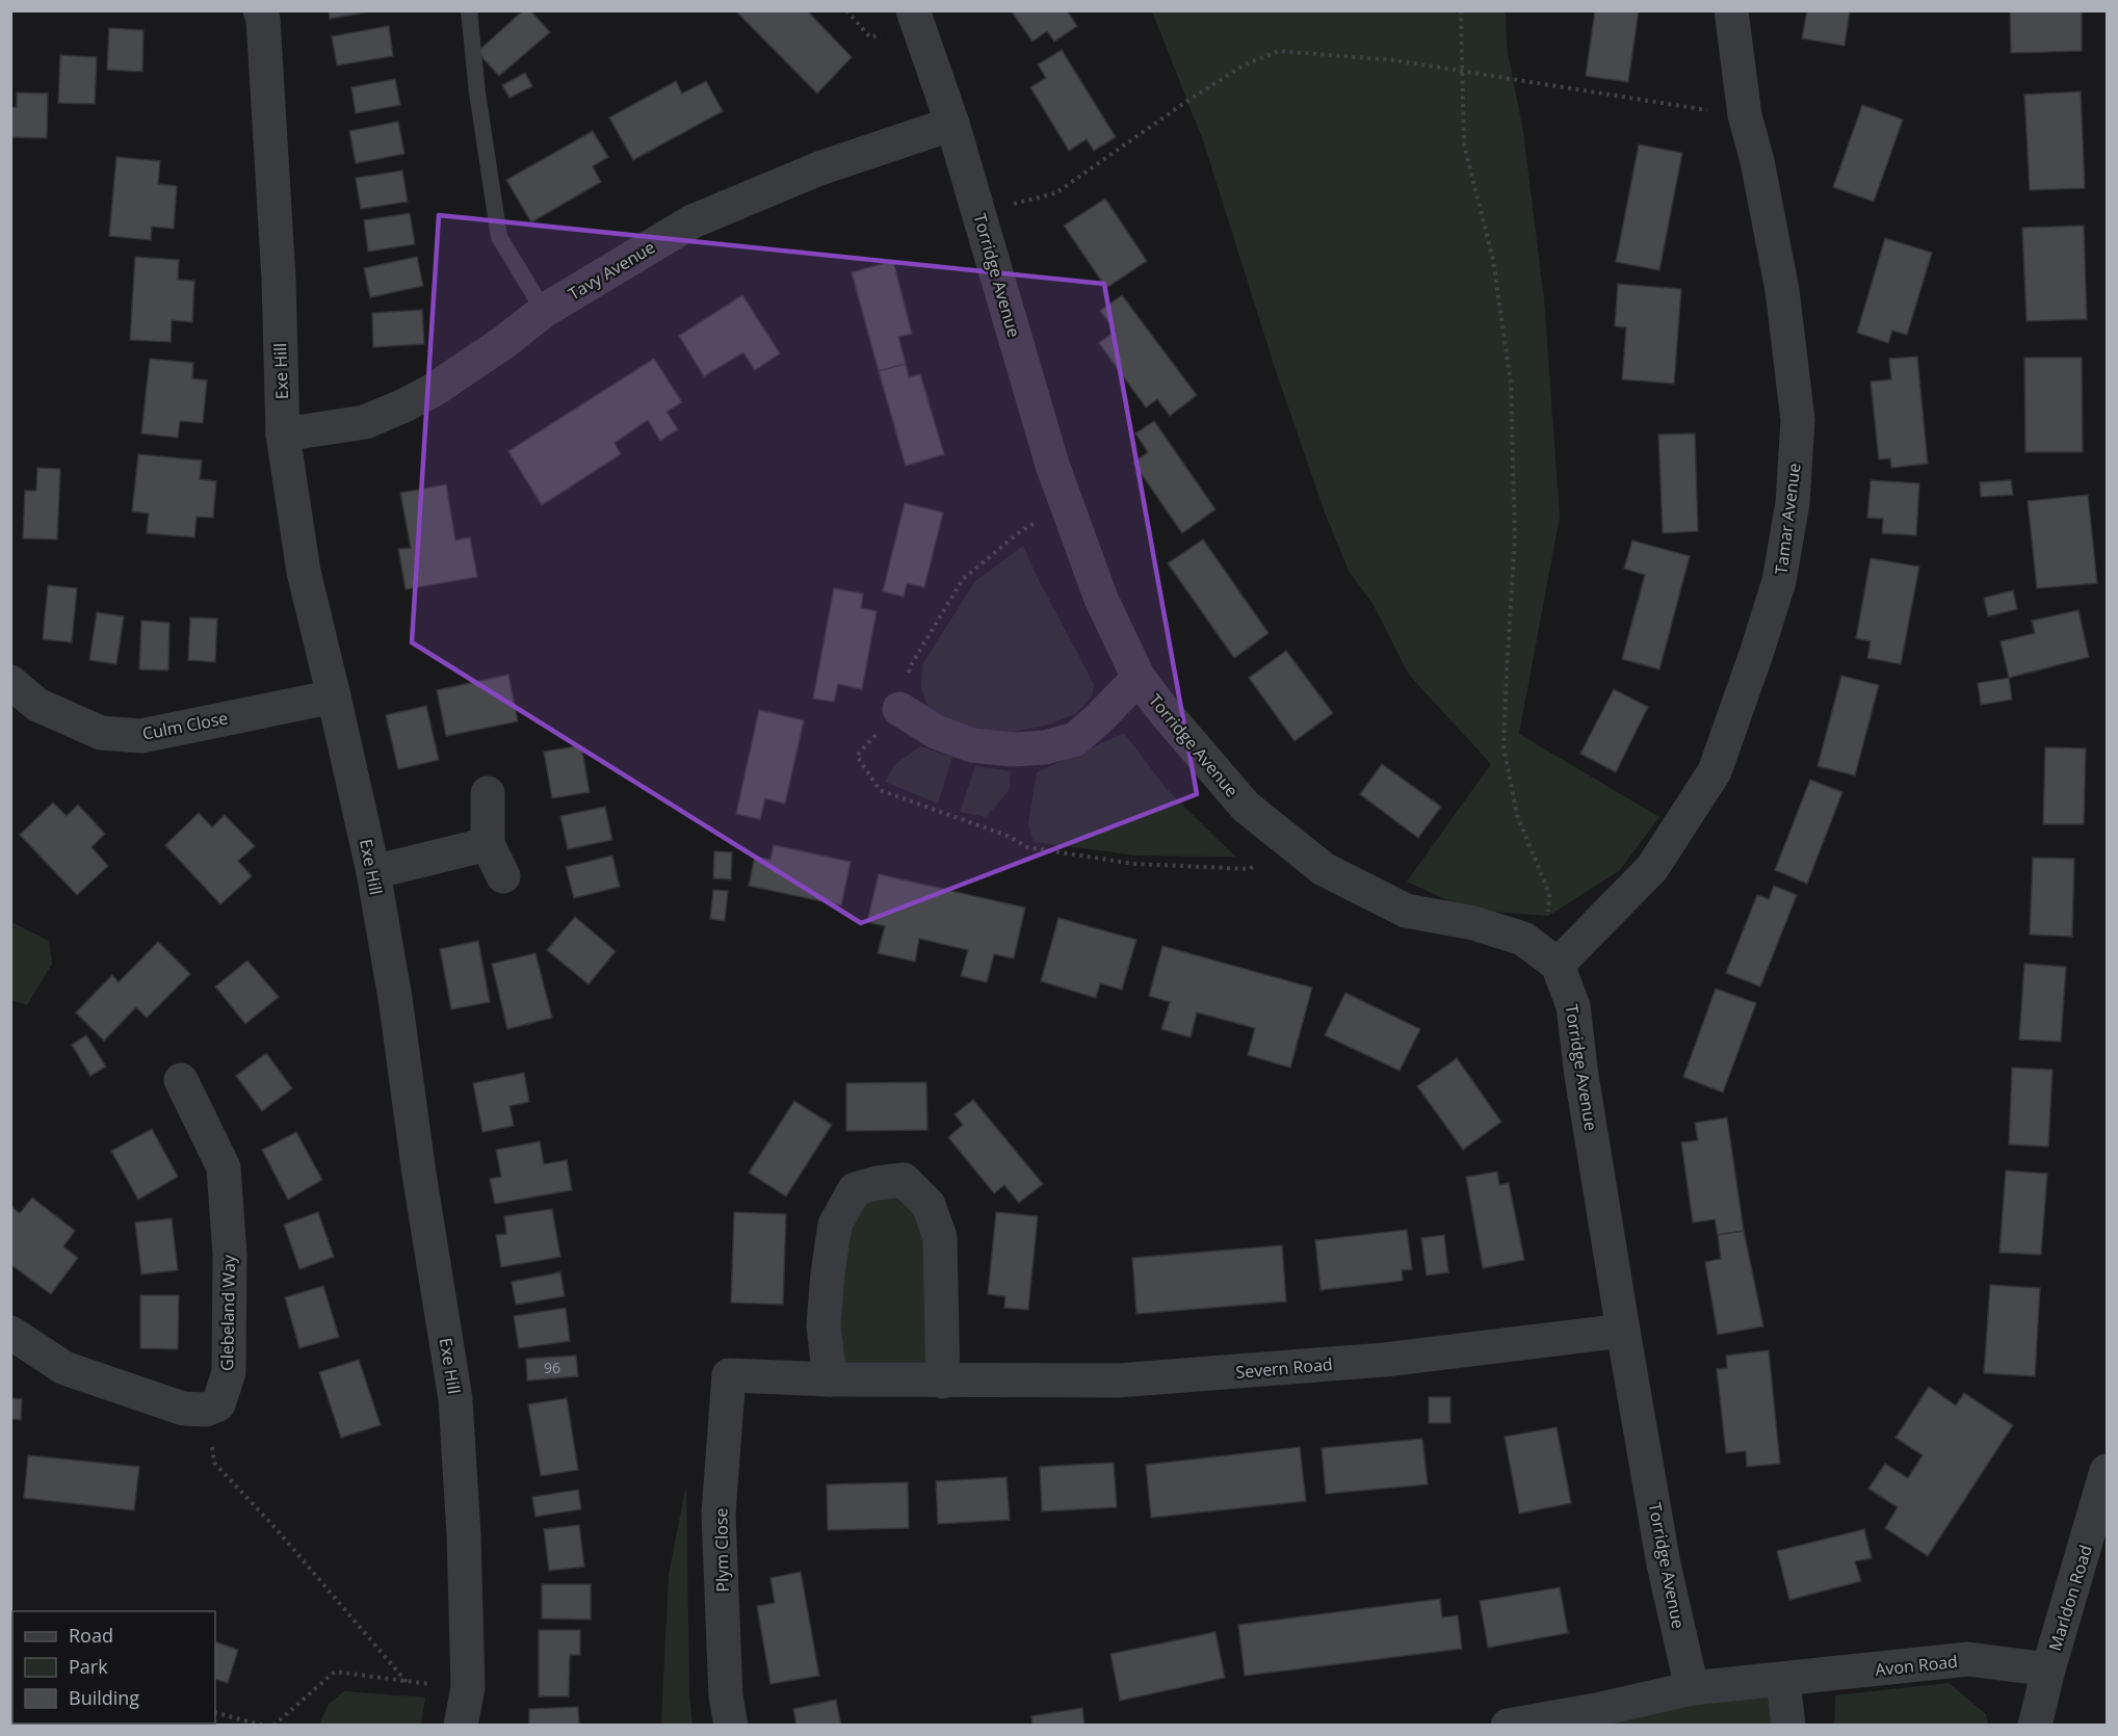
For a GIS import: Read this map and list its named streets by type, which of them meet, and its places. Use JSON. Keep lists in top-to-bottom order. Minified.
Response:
{"streets":{"street":["Tavy Avenue","Torridge Avenue","Exe Hill","Tamar Avenue","Culm Close","Glebeland Way","Severn Road","Plym Close","Marldon Road","Avon Road"]},"crossings":[["Tavy Avenue","Torridge Avenue"],["Tavy Avenue","Exe Hill"],["Torridge Avenue","Tamar Avenue"],["Torridge Avenue","Severn Road"],["Torridge Avenue","Avon Road"],["Exe Hill","Culm Close"],["Severn Road","Plym Close"],["Marldon Road","Avon Road"]],"house_numbers":["96"],"legend":["Road","Park","Building"]}
